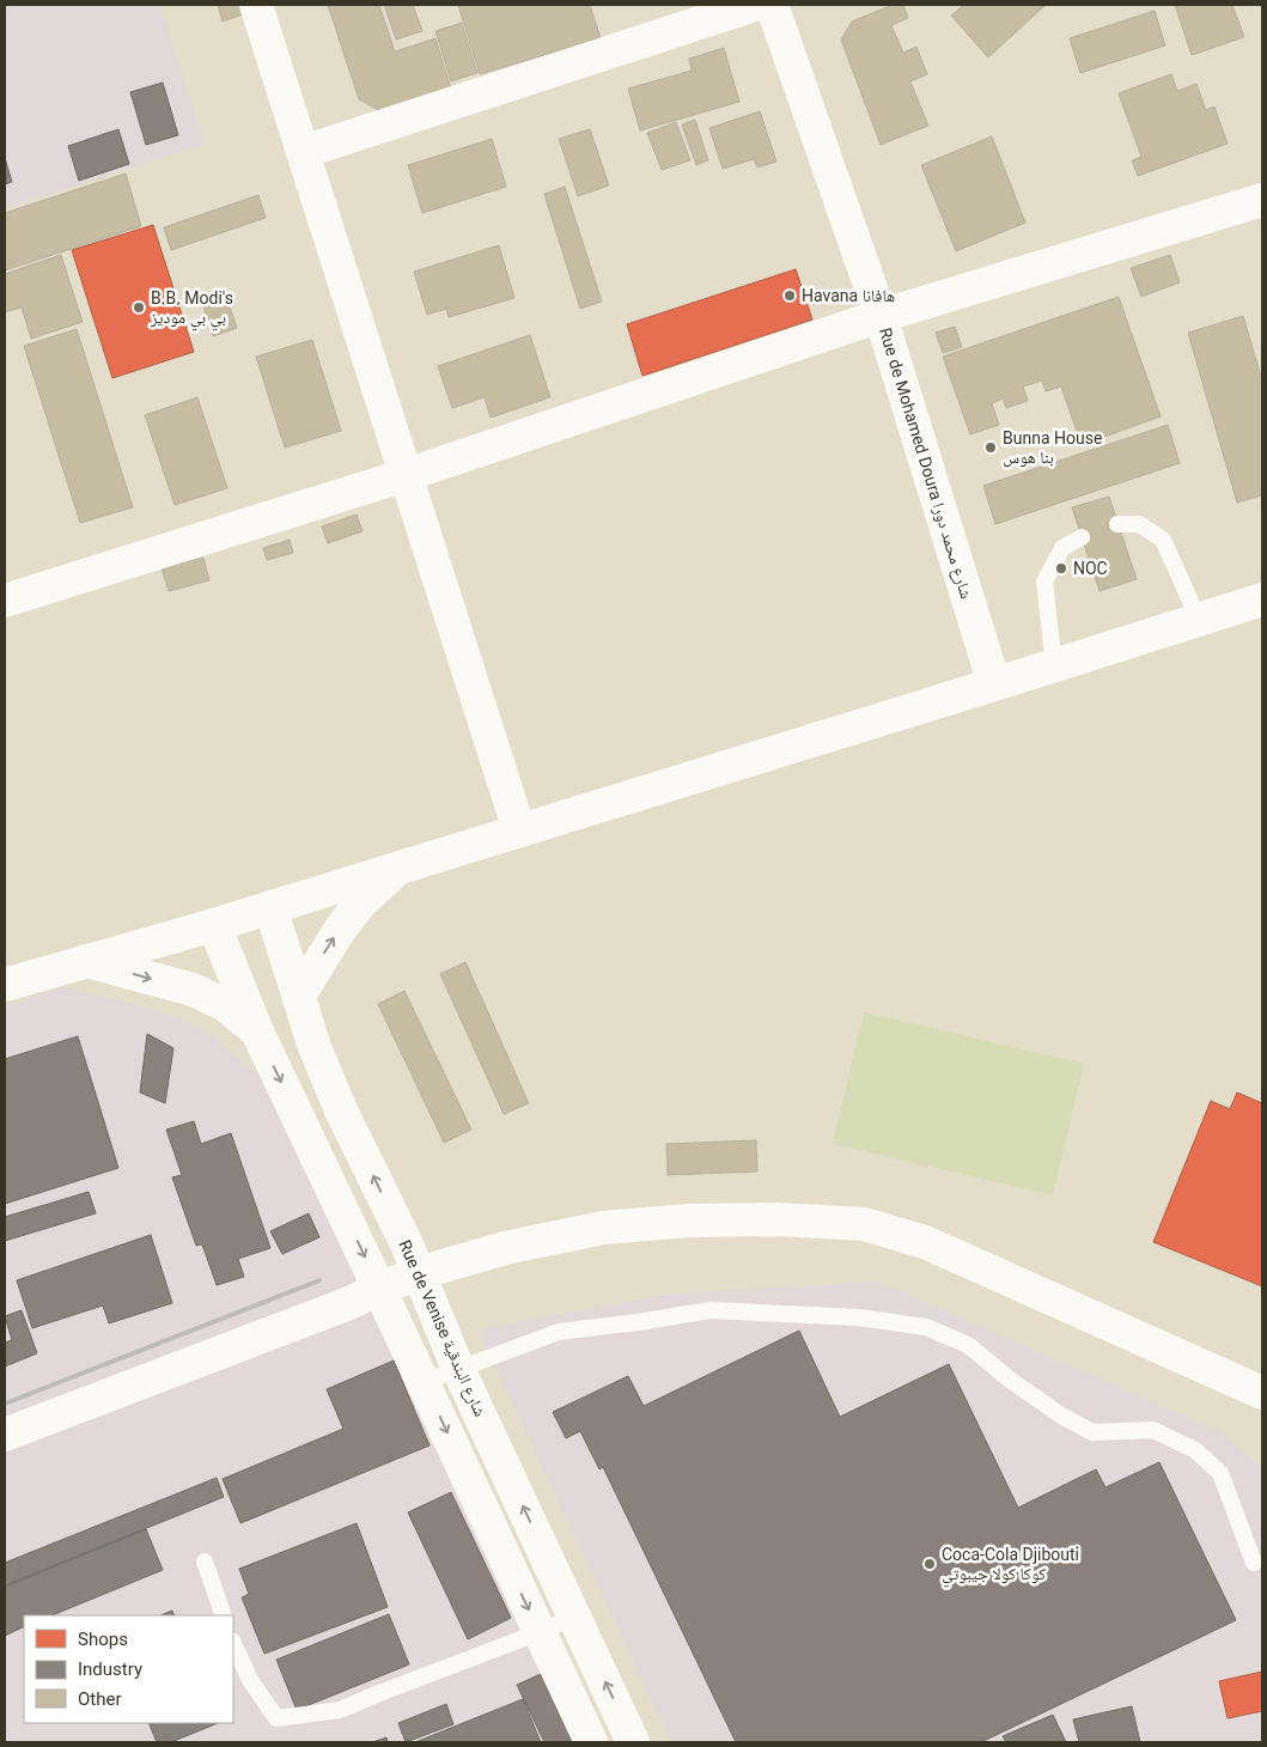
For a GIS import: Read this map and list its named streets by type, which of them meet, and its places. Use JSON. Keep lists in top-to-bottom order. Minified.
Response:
{"streets":{"street":["Rue de Mohamed Doura شارع محمد دورا","Rue de Venise شارع البندقية"]},"places":["Havana هافانا","B.B. Modi's بي بي موديز","Bunna House بنا هوس","NOC","Coca-Cola Djibouti كوكا كولا جيبوتي"],"legend":["Shops","Industry","Other"]}
